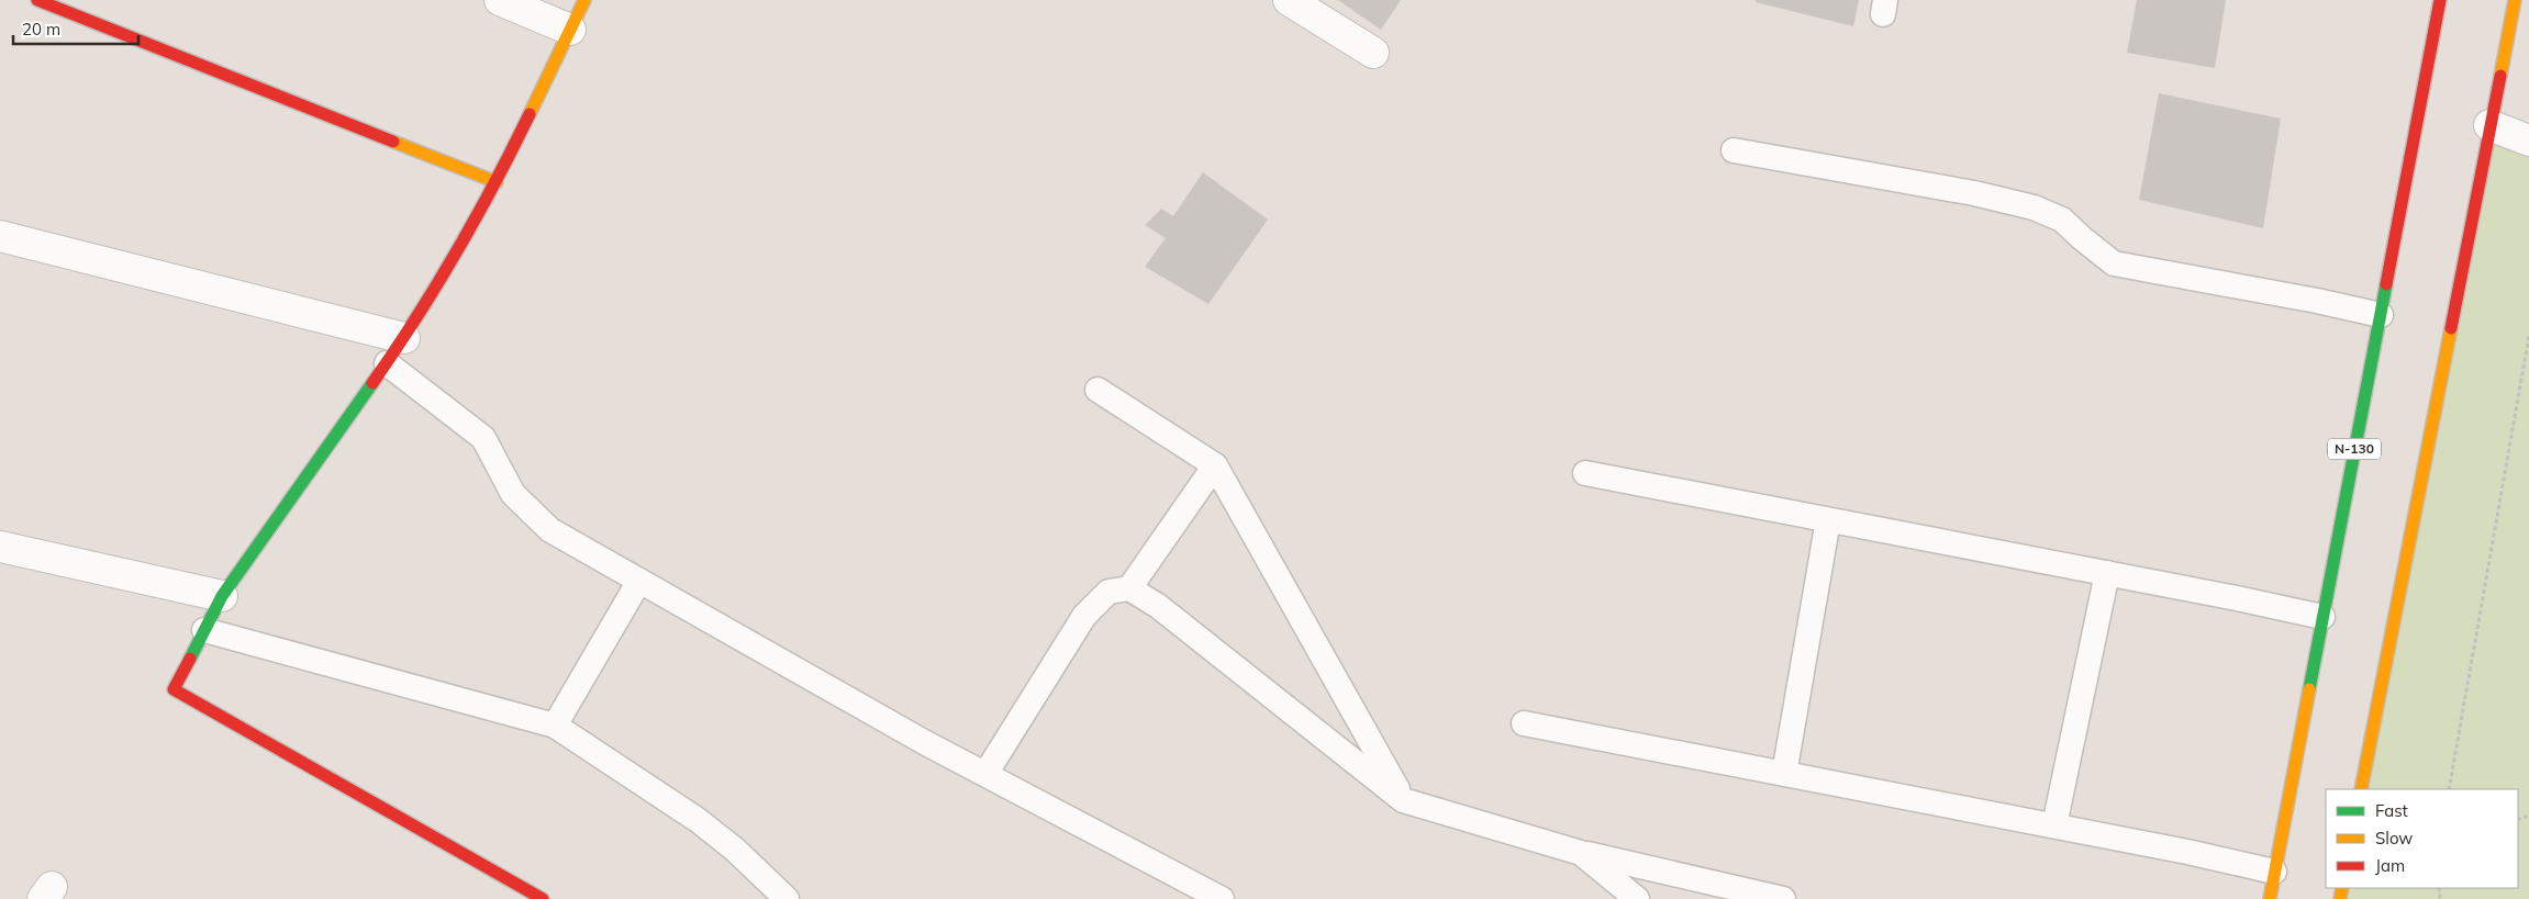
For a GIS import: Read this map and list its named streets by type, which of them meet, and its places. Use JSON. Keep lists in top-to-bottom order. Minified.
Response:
{"streets":{"main road":["N-130"]},"legend":["Fast","Slow","Jam"],"scale_bar":"20 m"}
